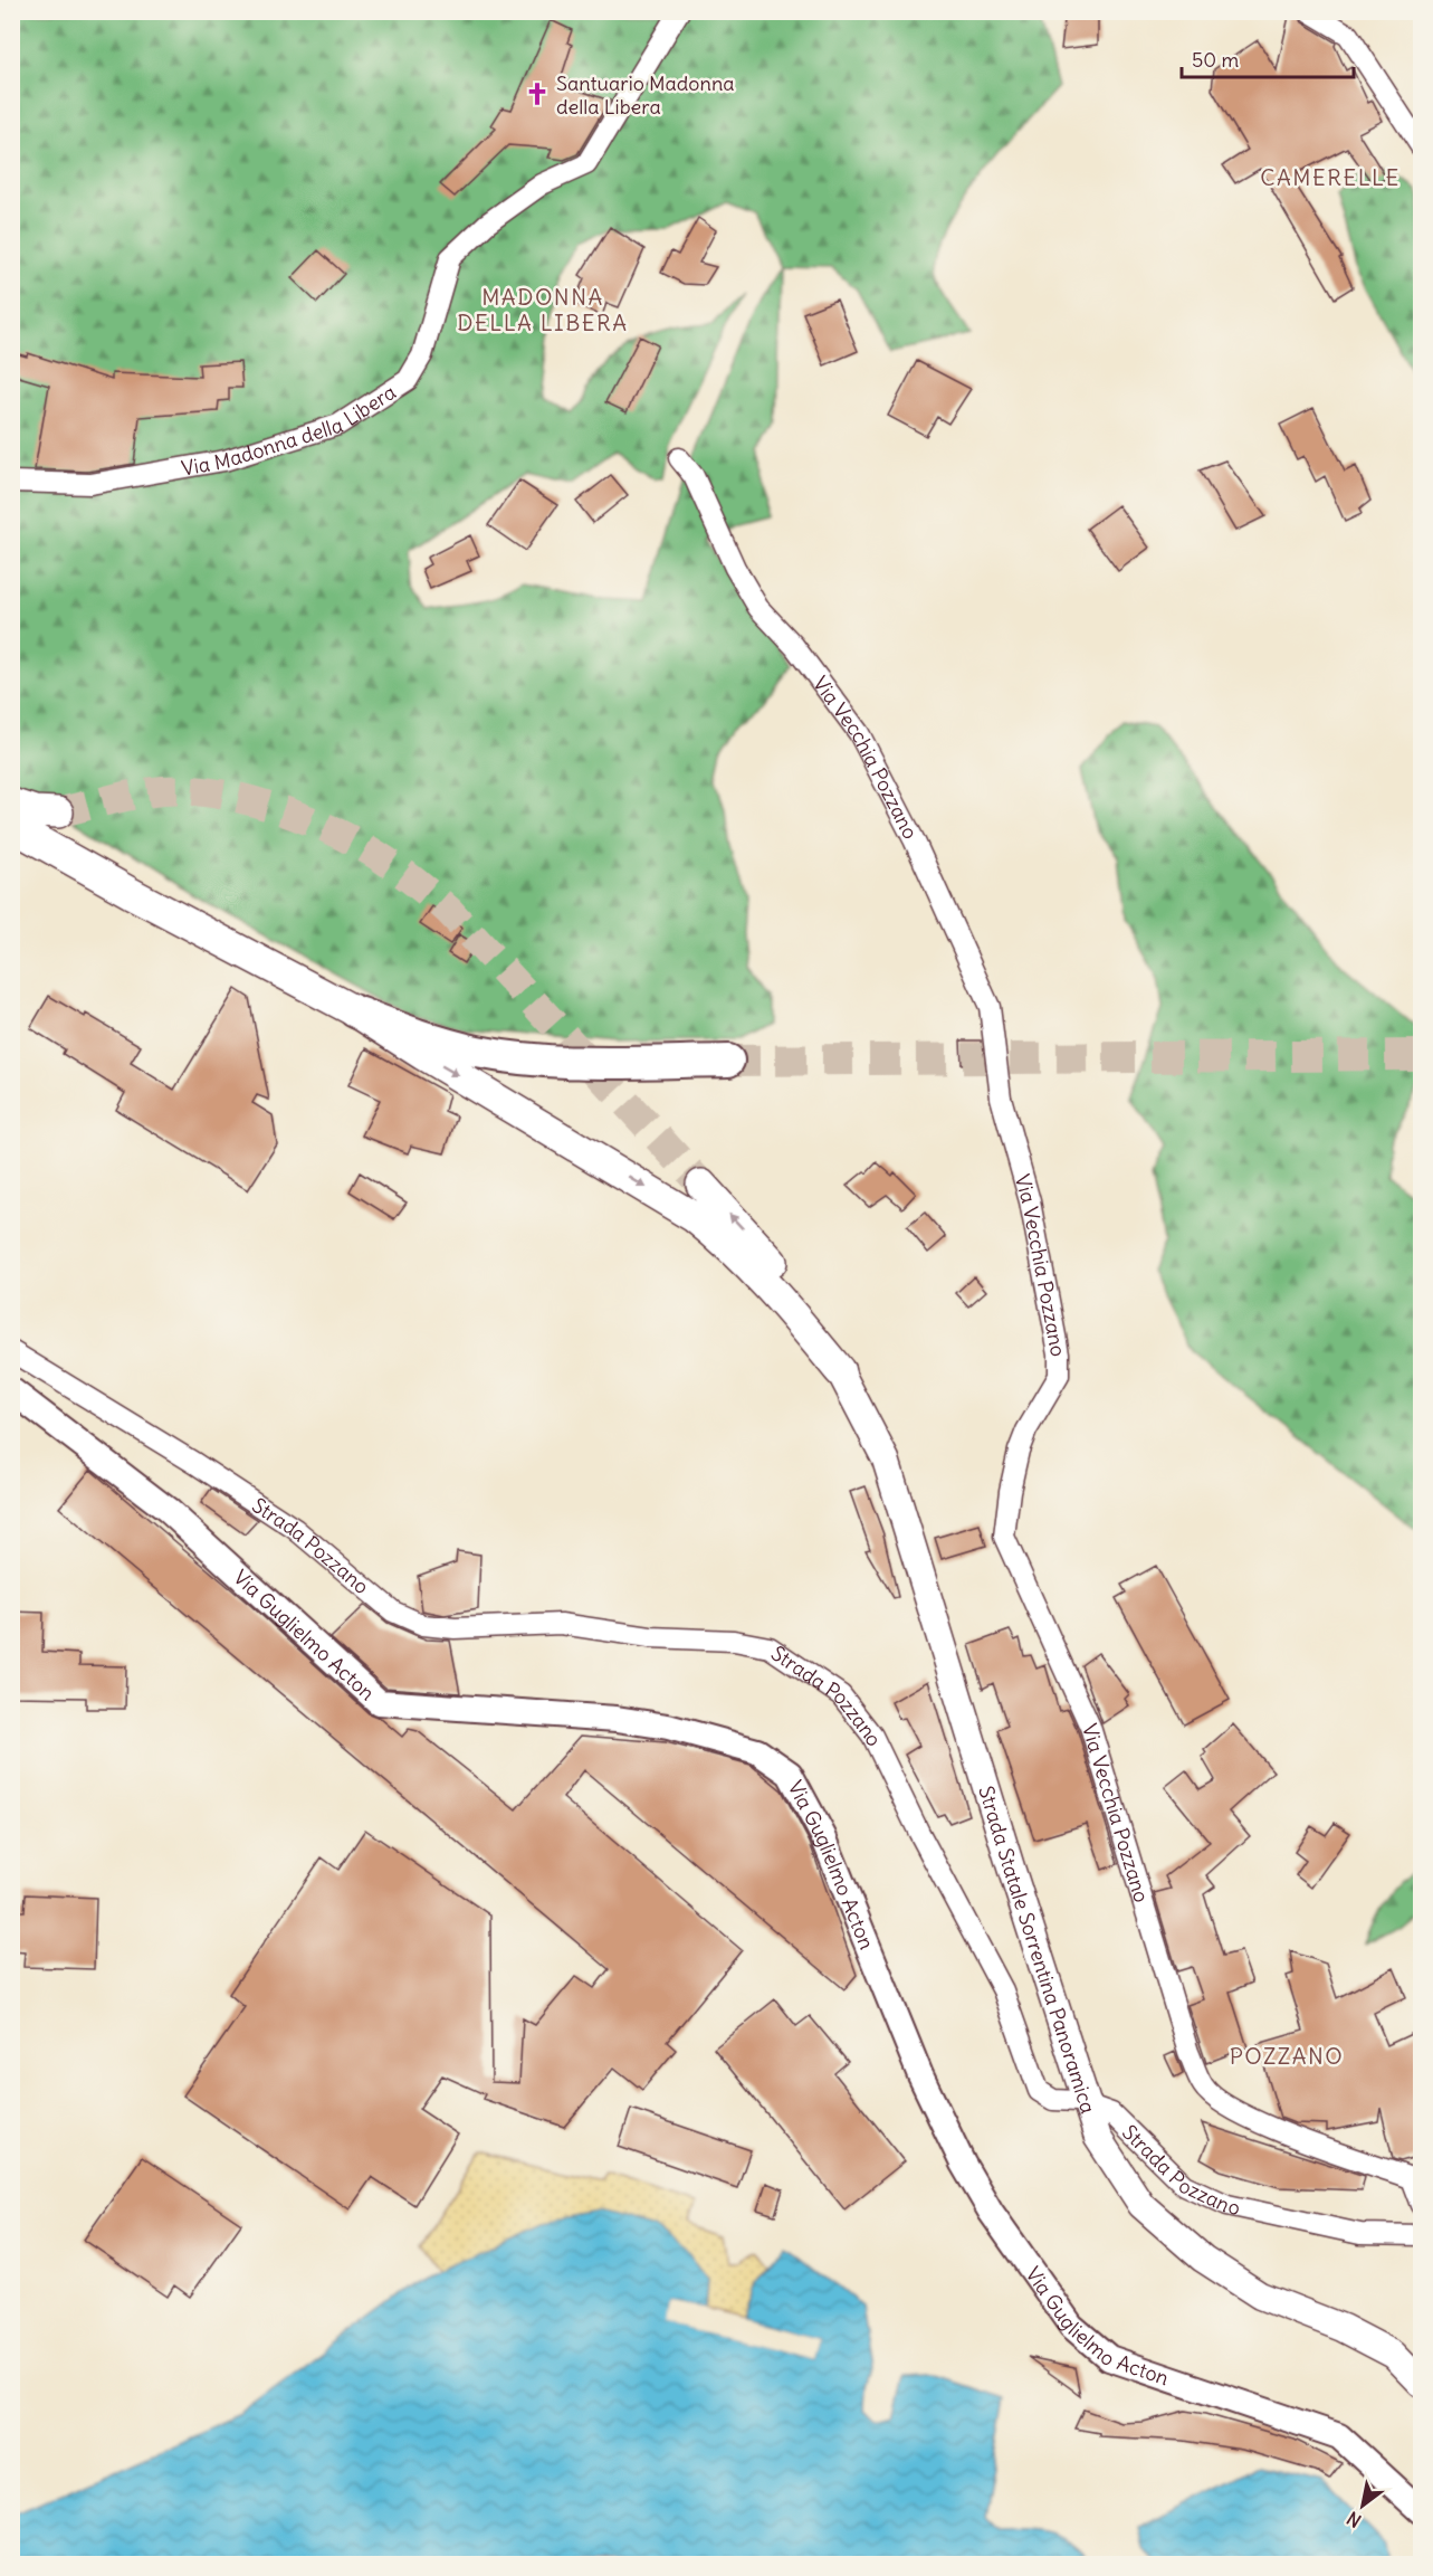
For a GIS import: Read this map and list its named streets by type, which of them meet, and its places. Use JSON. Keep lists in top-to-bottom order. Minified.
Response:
{"streets":{"main road":["Strada Statale Sorrentina Panoramica"],"street":["Via Madonna della Libera","Via Vecchia Pozzano","Strada Pozzano","Via Guglielmo Acton"]},"crossings":[["Strada Pozzano","Strada Statale Sorrentina Panoramica"]],"districts":["CAMERELLE","MADONNA DELLA LIBERA","POZZANO"],"places":{"church":["Santuario Madonna della Libera"]},"scale_bar":"50 m","north":"bottom left"}
